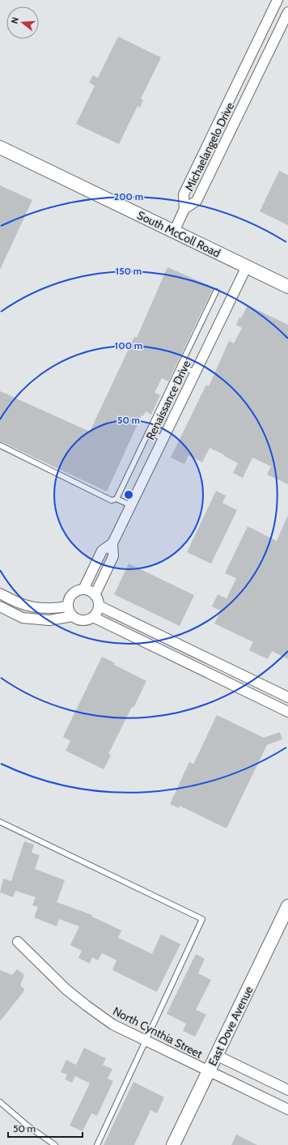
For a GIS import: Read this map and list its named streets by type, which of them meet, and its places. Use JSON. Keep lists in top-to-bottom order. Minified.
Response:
{"streets":{"main road":["South McColl Road","East Dove Avenue"],"street":["Michaelangelo Drive","Renaissance Drive","North Cynthia Street"]},"crossings":[["Michaelangelo Drive","South McColl Road"],["South McColl Road","Renaissance Drive"],["East Dove Avenue","North Cynthia Street"]],"scale_bar":"50 m","north":"left","rings":["200 m","150 m","100 m","50 m"]}
